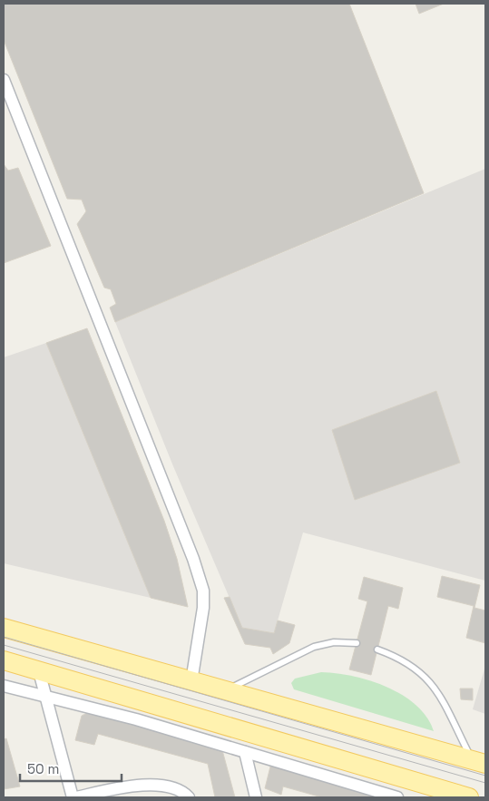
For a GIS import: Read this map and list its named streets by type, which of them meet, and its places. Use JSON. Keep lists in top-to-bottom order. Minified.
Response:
{"scale_bar":"50 m"}
